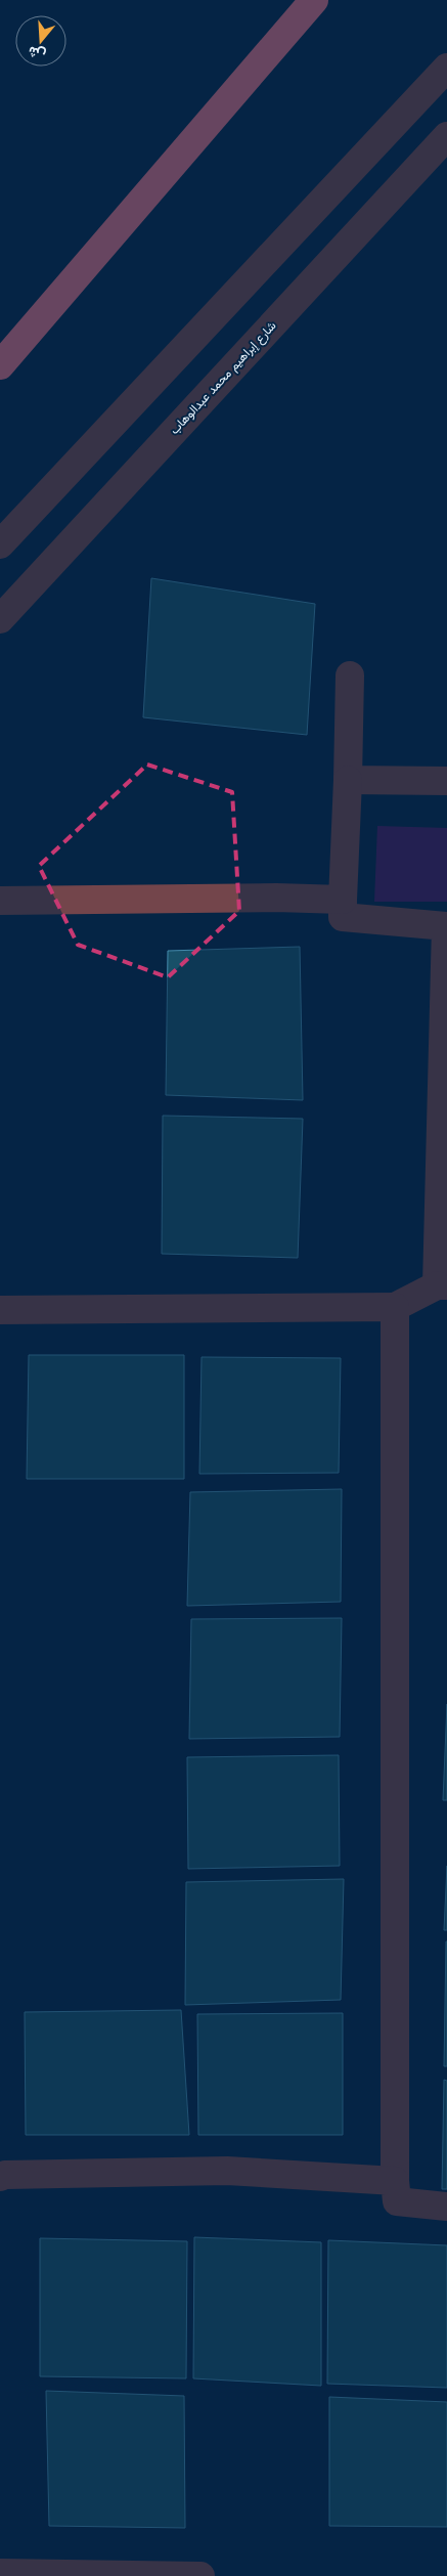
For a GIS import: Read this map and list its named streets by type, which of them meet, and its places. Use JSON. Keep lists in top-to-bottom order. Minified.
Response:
{"streets":{"street":["شارع إبراهيم محمد عبدالوهاب"]},"north":"bottom"}
